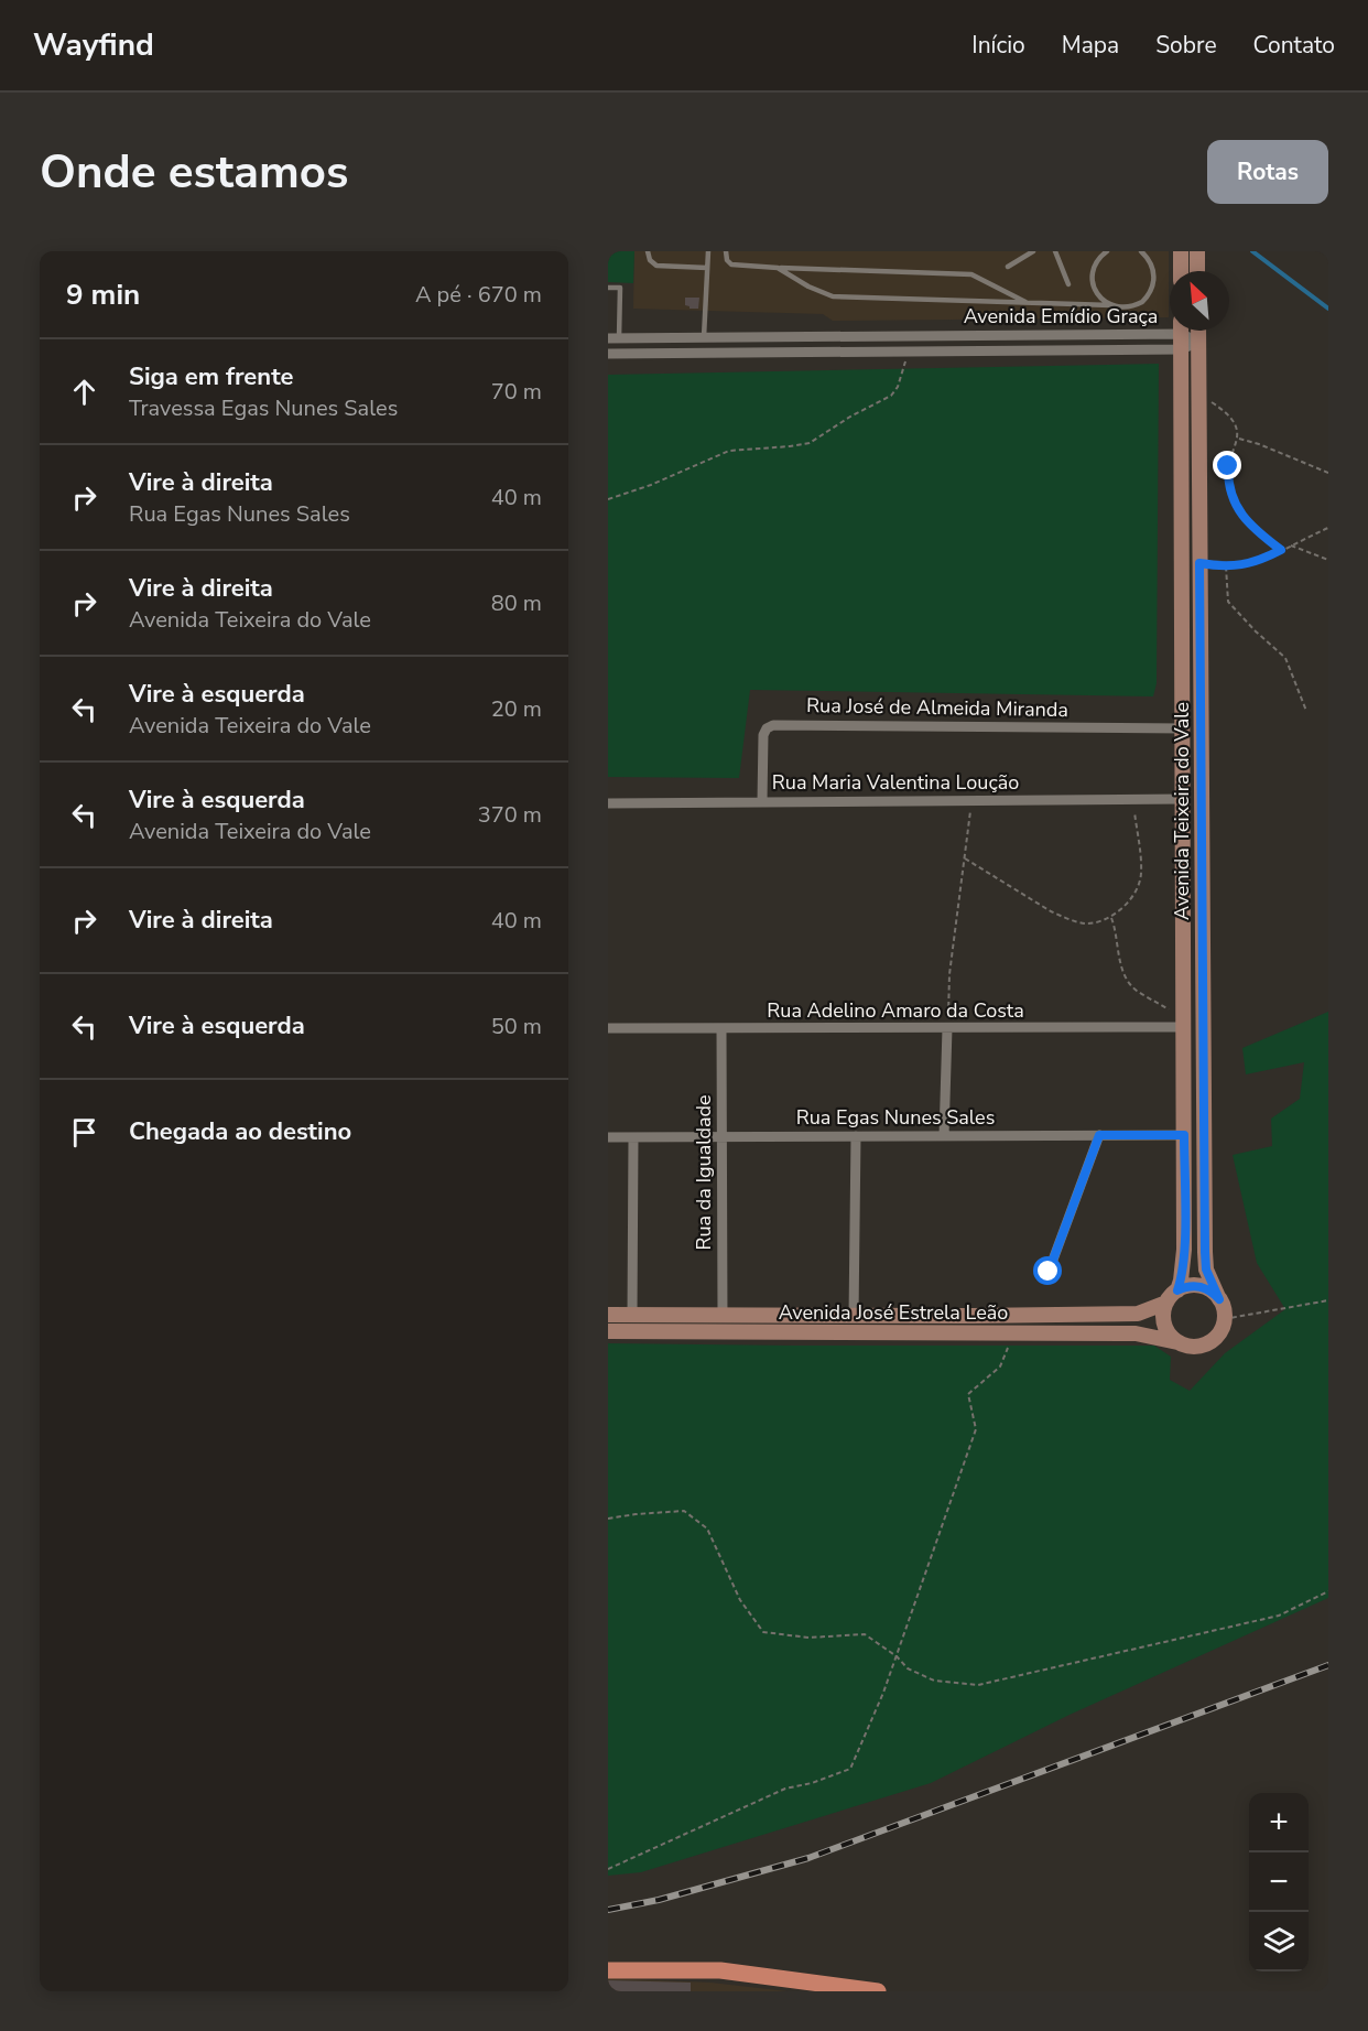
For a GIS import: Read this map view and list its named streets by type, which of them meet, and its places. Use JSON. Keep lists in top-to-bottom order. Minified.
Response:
{"streets":{"street":["Avenida Emídio Graça","Rua José de Almeida Miranda","Rua Maria Valentina Loução","Avenida Teixeira do Vale","Rua Adelino Amaro da Costa","Rua Egas Nunes Sales","Rua da Igualdade","Avenida José Estrela Leão"]},"crossings":[["Avenida Emídio Graça","Avenida Teixeira do Vale"],["Rua José de Almeida Miranda","Rua Maria Valentina Loução"],["Rua José de Almeida Miranda","Avenida Teixeira do Vale"],["Rua Maria Valentina Loução","Avenida Teixeira do Vale"],["Avenida Teixeira do Vale","Rua Adelino Amaro da Costa"],["Avenida Teixeira do Vale","Rua Egas Nunes Sales"],["Avenida Teixeira do Vale","Avenida José Estrela Leão"],["Rua Adelino Amaro da Costa","Rua da Igualdade"],["Rua Egas Nunes Sales","Rua da Igualdade"],["Rua da Igualdade","Avenida José Estrela Leão"]],"north":"top left","page":{"header":"Wayfind","nav":["Início","Mapa","Sobre","Contato"],"buttons":"Rotas","title":"Onde estamos","heading":["9 min","A pé · 670 m"],"list":[["Siga em frente","Travessa Egas Nunes Sales","70 m"],["Vire à direita","Rua Egas Nunes Sales","40 m"],["Vire à direita","Avenida Teixeira do Vale","80 m"],["Vire à esquerda","Avenida Teixeira do Vale","20 m"],["Vire à esquerda","Avenida Teixeira do Vale","370 m"],["Vire à direita","40 m"],["Vire à esquerda","50 m"],"Chegada ao destino"],"map_buttons":["+","−"]}}
